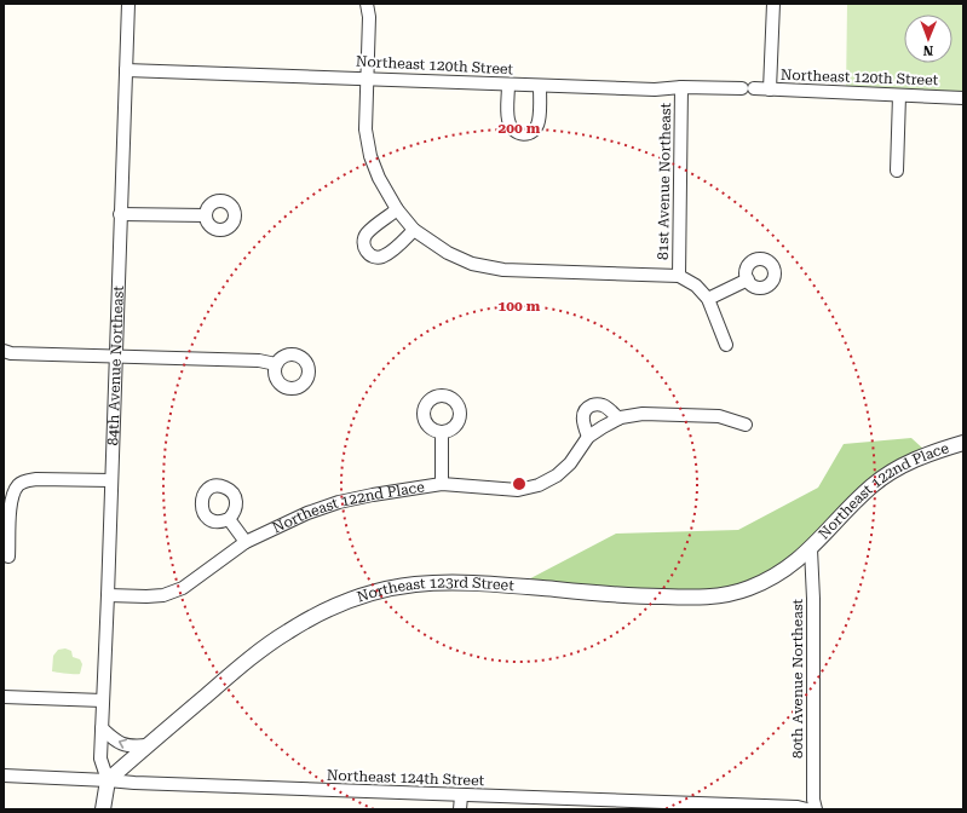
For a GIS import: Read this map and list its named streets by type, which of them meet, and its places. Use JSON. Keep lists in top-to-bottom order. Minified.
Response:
{"streets":{"street":["Northeast 120th Street","81st Avenue Northeast","84th Avenue Northeast","Northeast 122nd Place","Northeast 123rd Street","80th Avenue Northeast","Northeast 124th Street"]},"crossings":[["Northeast 120th Street","81st Avenue Northeast"],["Northeast 120th Street","84th Avenue Northeast"],["84th Avenue Northeast","Northeast 122nd Place"],["84th Avenue Northeast","Northeast 123rd Street"],["84th Avenue Northeast","Northeast 124th Street"],["Northeast 122nd Place","Northeast 123rd Street"],["Northeast 122nd Place","80th Avenue Northeast"],["Northeast 123rd Street","80th Avenue Northeast"],["Northeast 123rd Street","Northeast 124th Street"]],"north":"bottom","rings":["200 m","100 m"]}
